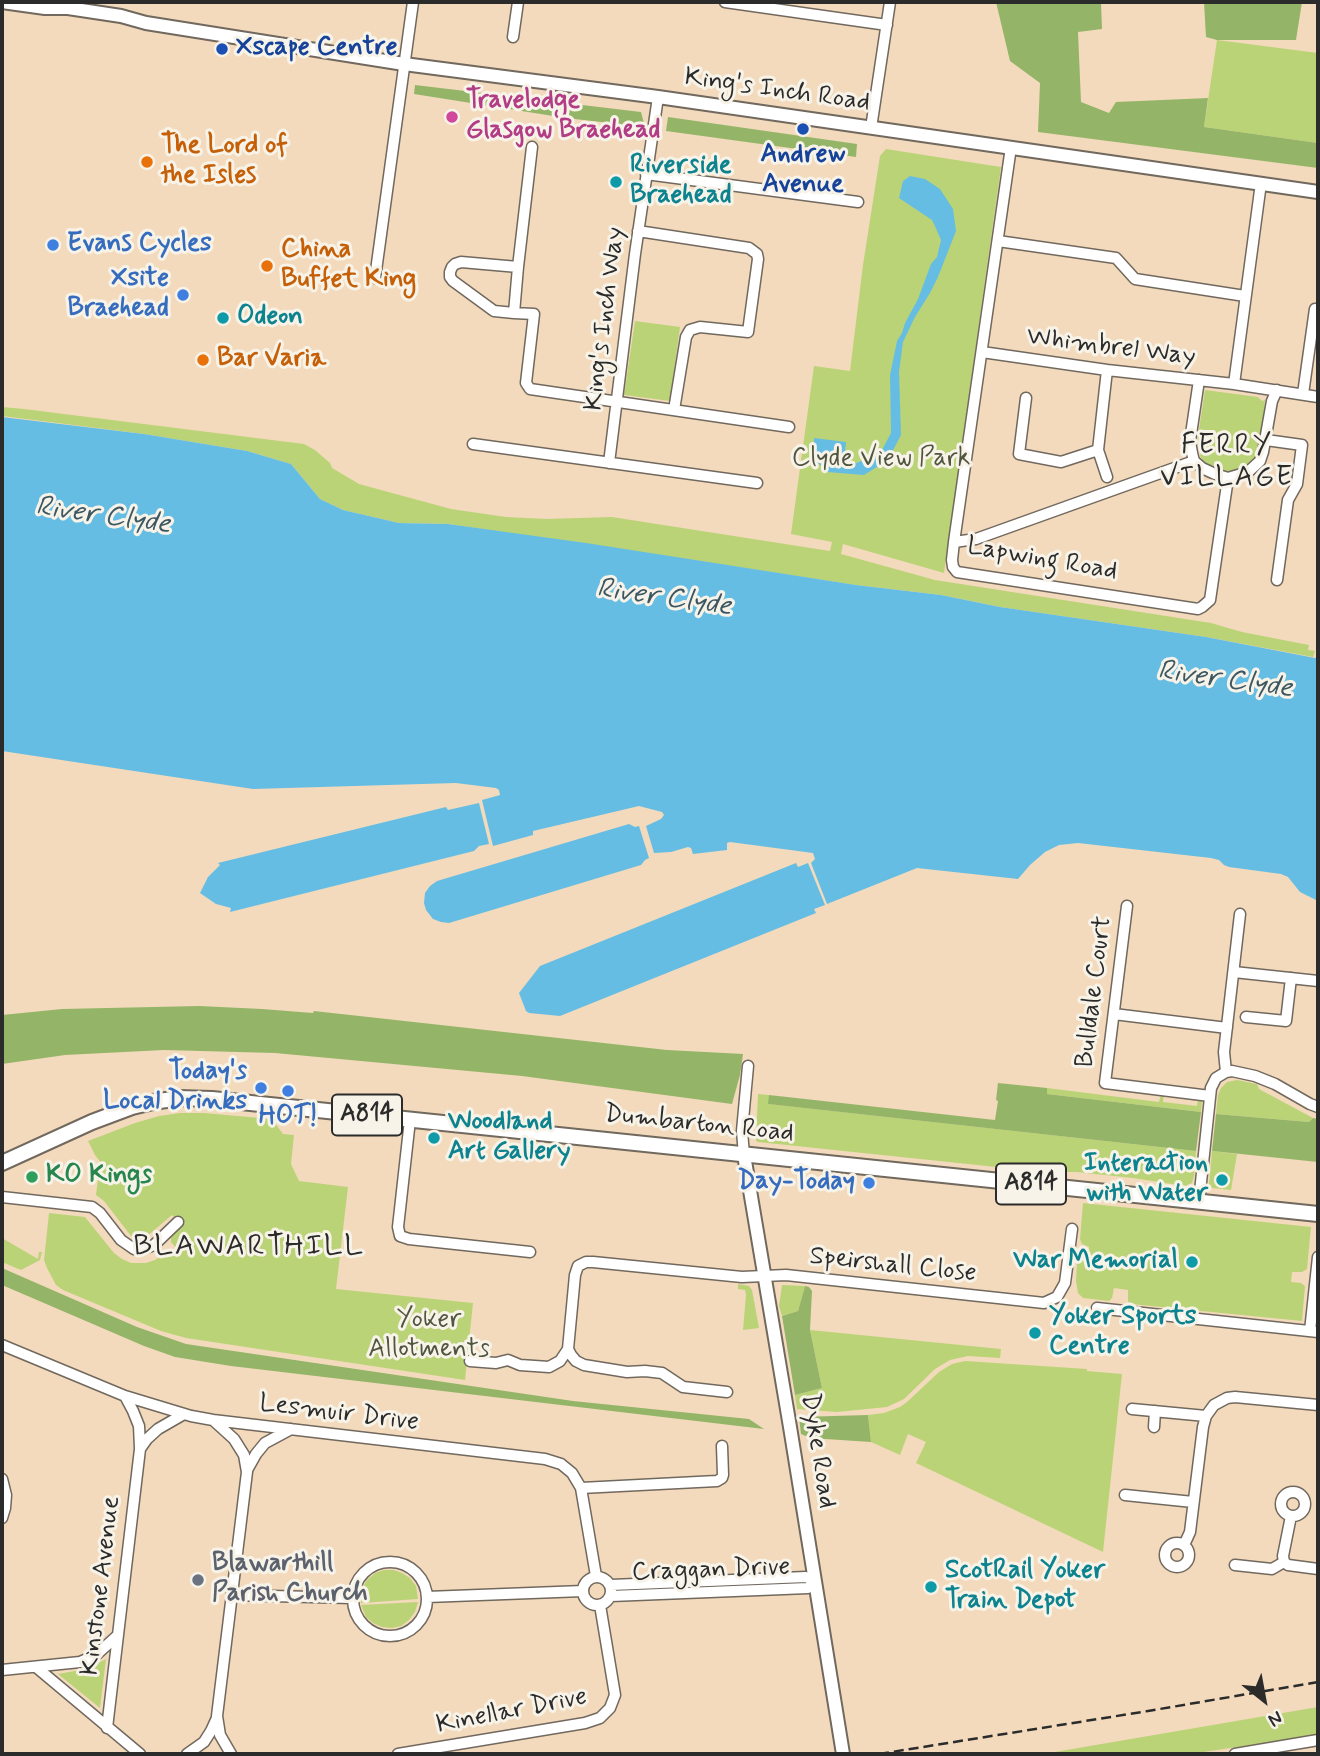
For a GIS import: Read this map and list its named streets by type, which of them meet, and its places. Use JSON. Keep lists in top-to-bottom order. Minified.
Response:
{"streets":{"main road":["A814","Dumbarton Road"],"street":["King's Inch Road","King's Inch Way","Whimbrel Way","Lapwing Road","Bulldale Court","Speirshall Close","Lesmuir Drive","Dyke Road","Craggan Drive","Kinstone Avenue","Kinellar Drive"]},"crossings":[["King's Inch Road","King's Inch Way"],["King's Inch Road","Lapwing Road"],["Whimbrel Way","Lapwing Road"],["Dumbarton Road","Dyke Road"],["Speirshall Close","Dyke Road"],["Lesmuir Drive","Kinstone Avenue"],["Dyke Road","Craggan Drive"],["Craggan Drive","Kinellar Drive"]],"districts":["FERRY VILLAGE","BLAWARTHILL"],"water":["River Clyde"],"parks":["Clyde View Park","Yoker Allotments"],"places":["Xscape Centre","Travelodge Glasgow Braehead","Andrew Avenue","The Lord of the Isles","Riverside Braehead","Evans Cycles","China Buffet King","Xsite Braehead","Odeon","Bar Varia","Today's Local Drinks","HOT!","Woodland Art Gallery","KO Kings","Interaction with Water","Day-Today","War Memorial","Yoker Sports Centre","Blawarthill Parish Church","ScotRail Yoker Train Depot"],"north":"bottom right"}
